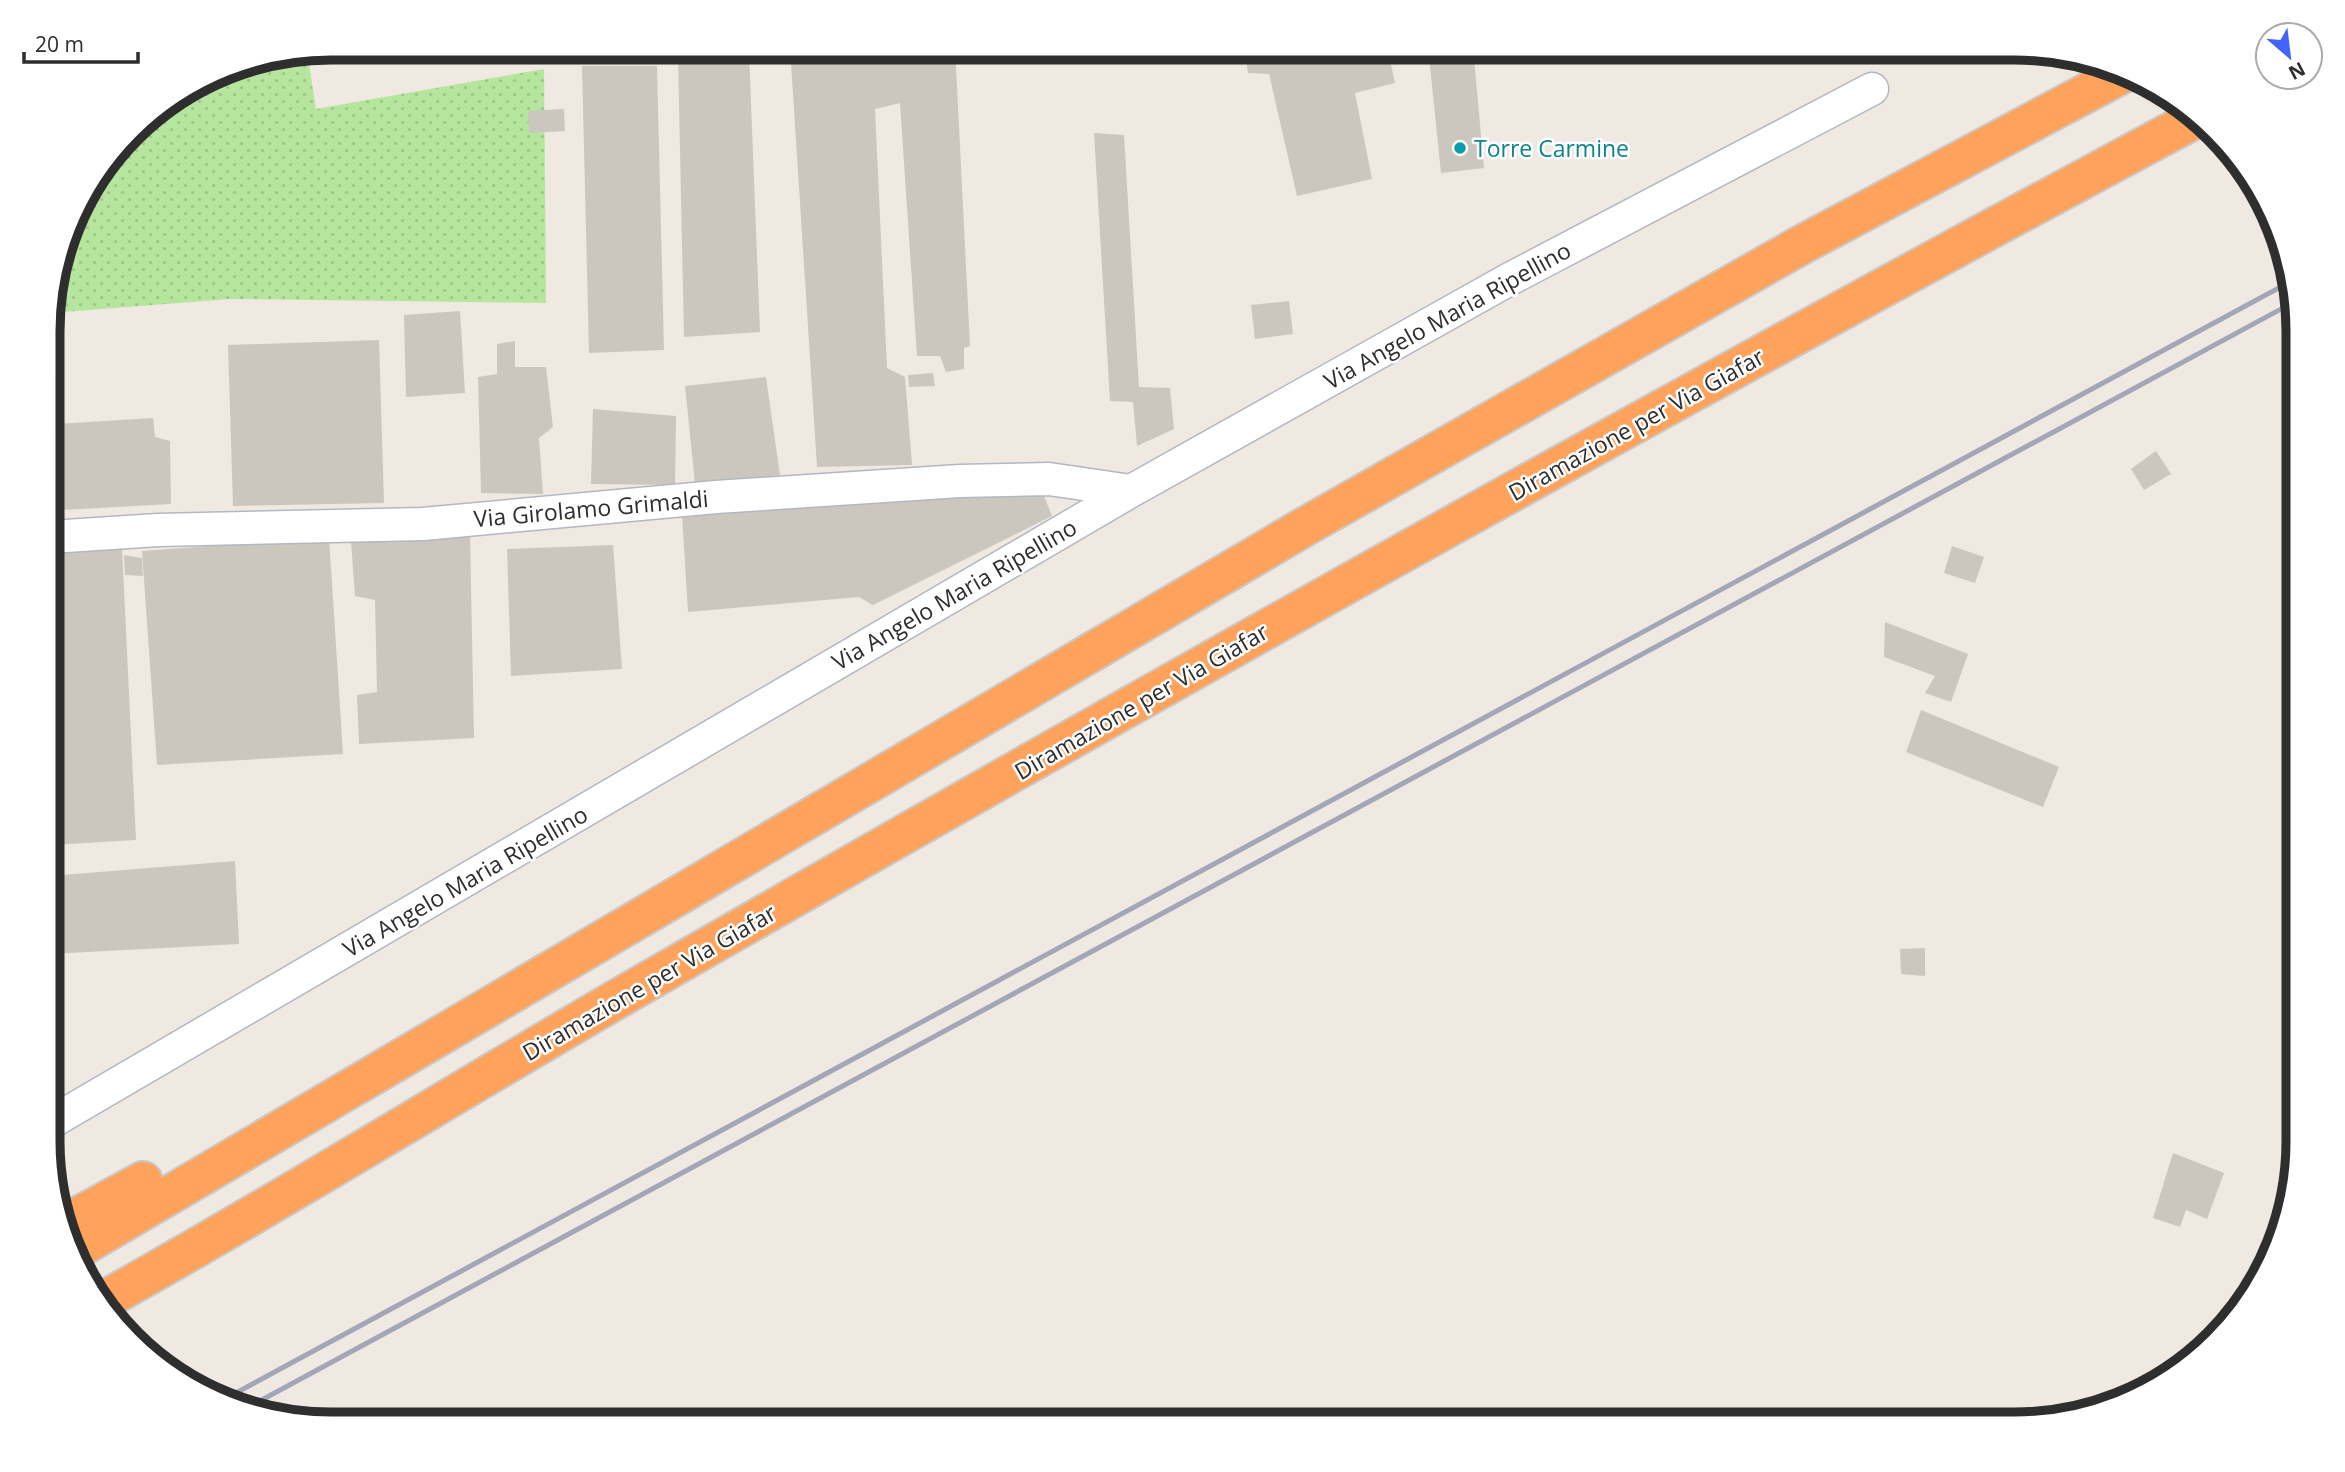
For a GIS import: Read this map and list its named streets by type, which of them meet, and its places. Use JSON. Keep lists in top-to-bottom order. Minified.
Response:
{"streets":{"highway":["Diramazione per Via Giafar"],"street":["Via Angelo Maria Ripellino","Via Girolamo Grimaldi"]},"crossings":[["Via Angelo Maria Ripellino","Via Girolamo Grimaldi"]],"places":["Torre Carmine"],"scale_bar":"20 m","north":"bottom right"}
